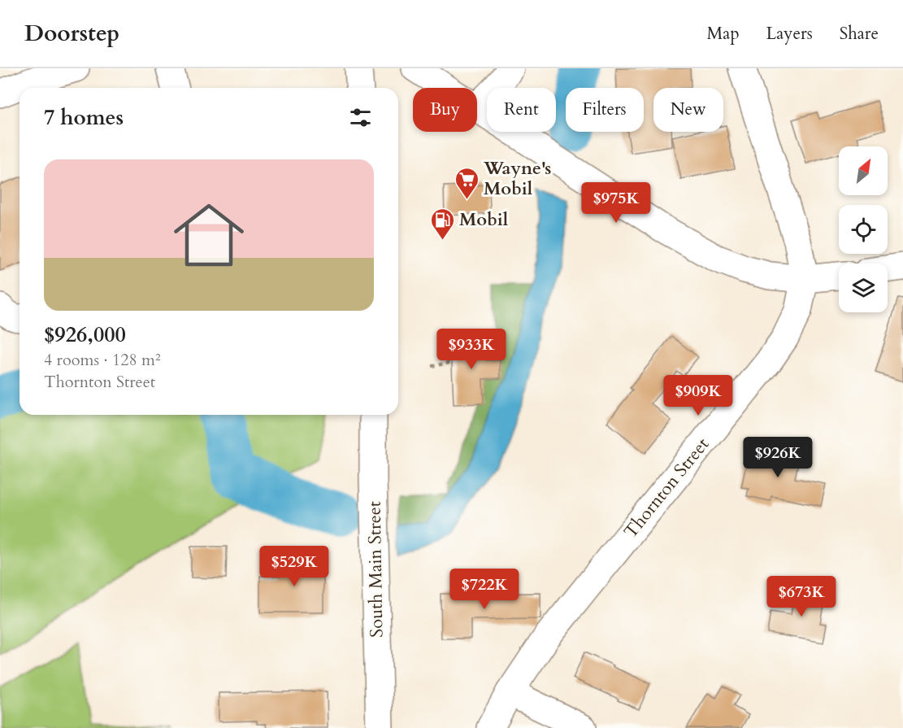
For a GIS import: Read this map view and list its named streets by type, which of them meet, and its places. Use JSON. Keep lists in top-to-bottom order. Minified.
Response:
{"streets":{"street":["Thornton Street","South Main Street"]},"places":{"supermarket":["Wayne's Mobil"],"fuel station":["Mobil"]},"north":"top right","page":{"header":"Doorstep","nav":["Map","Layers","Share"],"chip":["Buy","Rent","Filters","New"],"heading":"7 homes","list":[{"name":"$926,000","note":"4 rooms · 128 m² · Thornton Street"}],"price":["$975K","$933K","$909K","$926K","$529K","$722K","$673K"]}}
